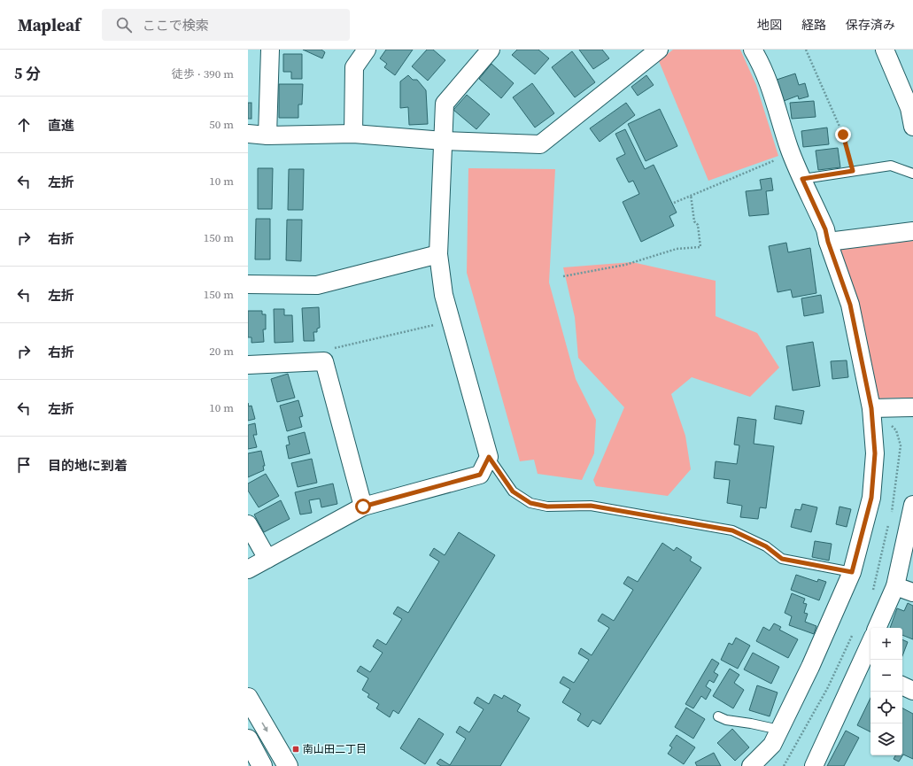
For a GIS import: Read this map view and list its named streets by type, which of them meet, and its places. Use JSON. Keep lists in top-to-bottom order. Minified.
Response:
{"places":{"transit":["南山田二丁目"]},"page":{"header":"Mapleaf","search":"ここで検索","nav":["地図","経路","保存済み"],"heading":["5 分","徒歩 · 390 m"],"list":[["直進","50 m"],["左折","10 m"],["右折","150 m"],["左折","150 m"],["右折","20 m"],["左折","10 m"],"目的地に到着"],"map_buttons":["+","−"]}}
